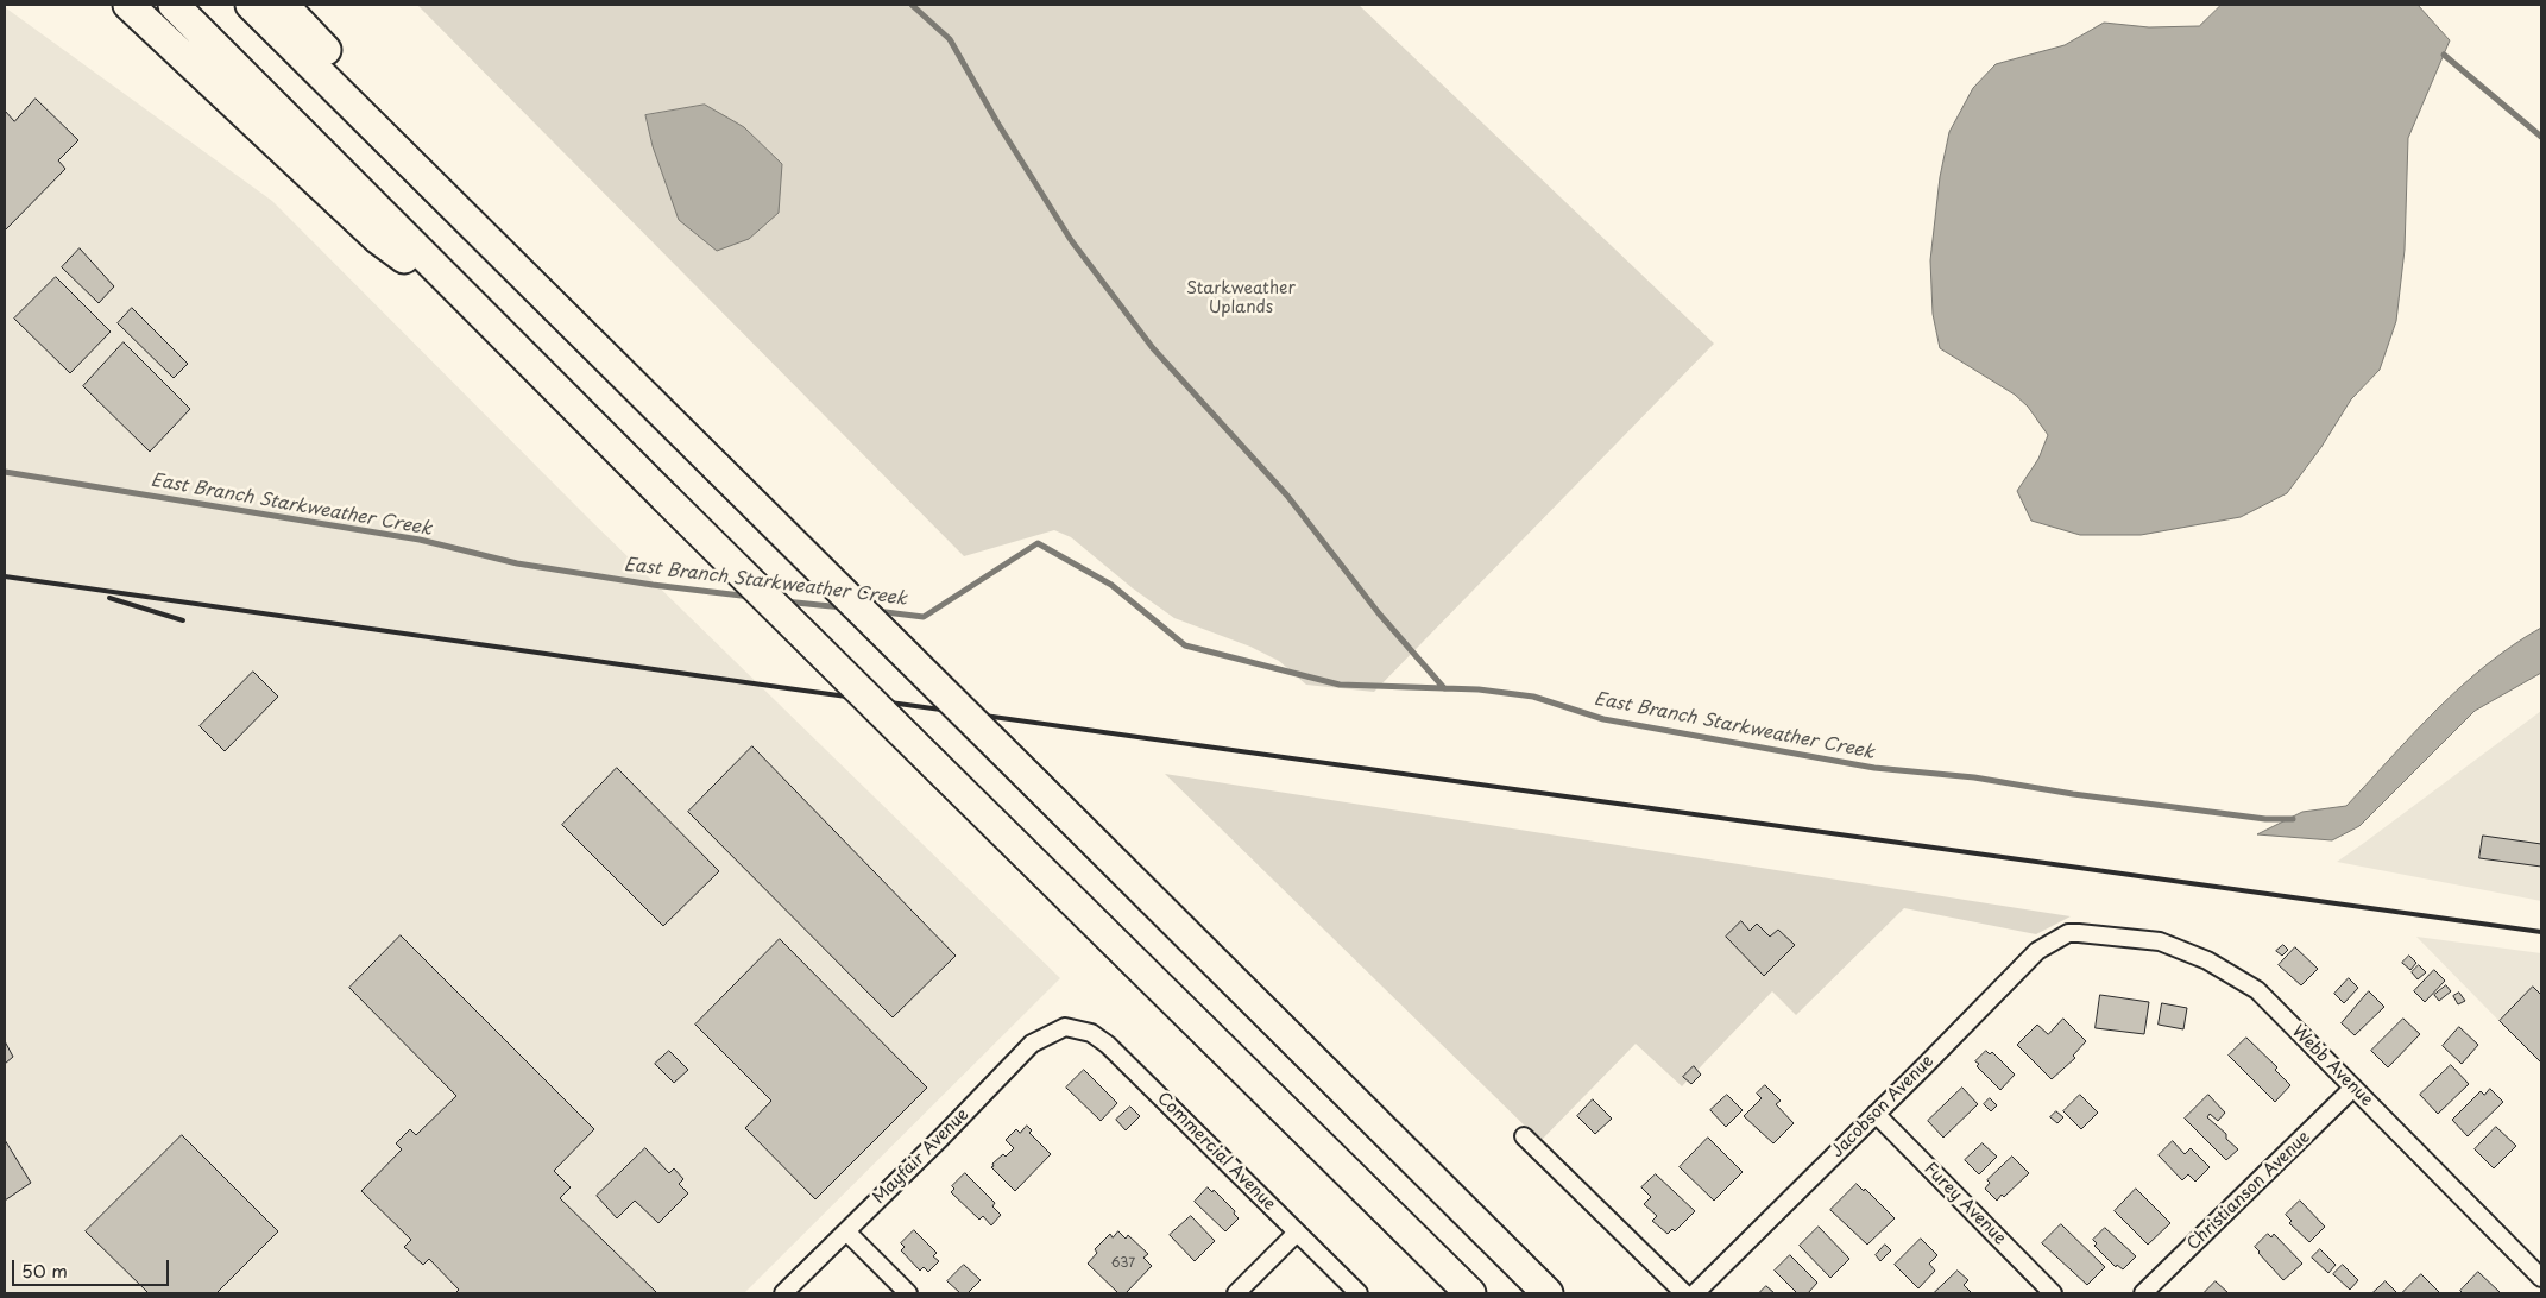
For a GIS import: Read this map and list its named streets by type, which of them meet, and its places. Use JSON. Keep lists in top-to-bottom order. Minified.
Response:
{"streets":{"street":["Webb Avenue","Jacobson Avenue","Commercial Avenue","Mayfair Avenue","Christianson Avenue","Furey Avenue"]},"crossings":[["Webb Avenue","Jacobson Avenue"],["Webb Avenue","Christianson Avenue"],["Jacobson Avenue","Furey Avenue"],["Commercial Avenue","Mayfair Avenue"]],"water":["East Branch Starkweather Creek"],"parks":["Starkweather Uplands"],"house_numbers":["637"],"scale_bar":"50 m"}
